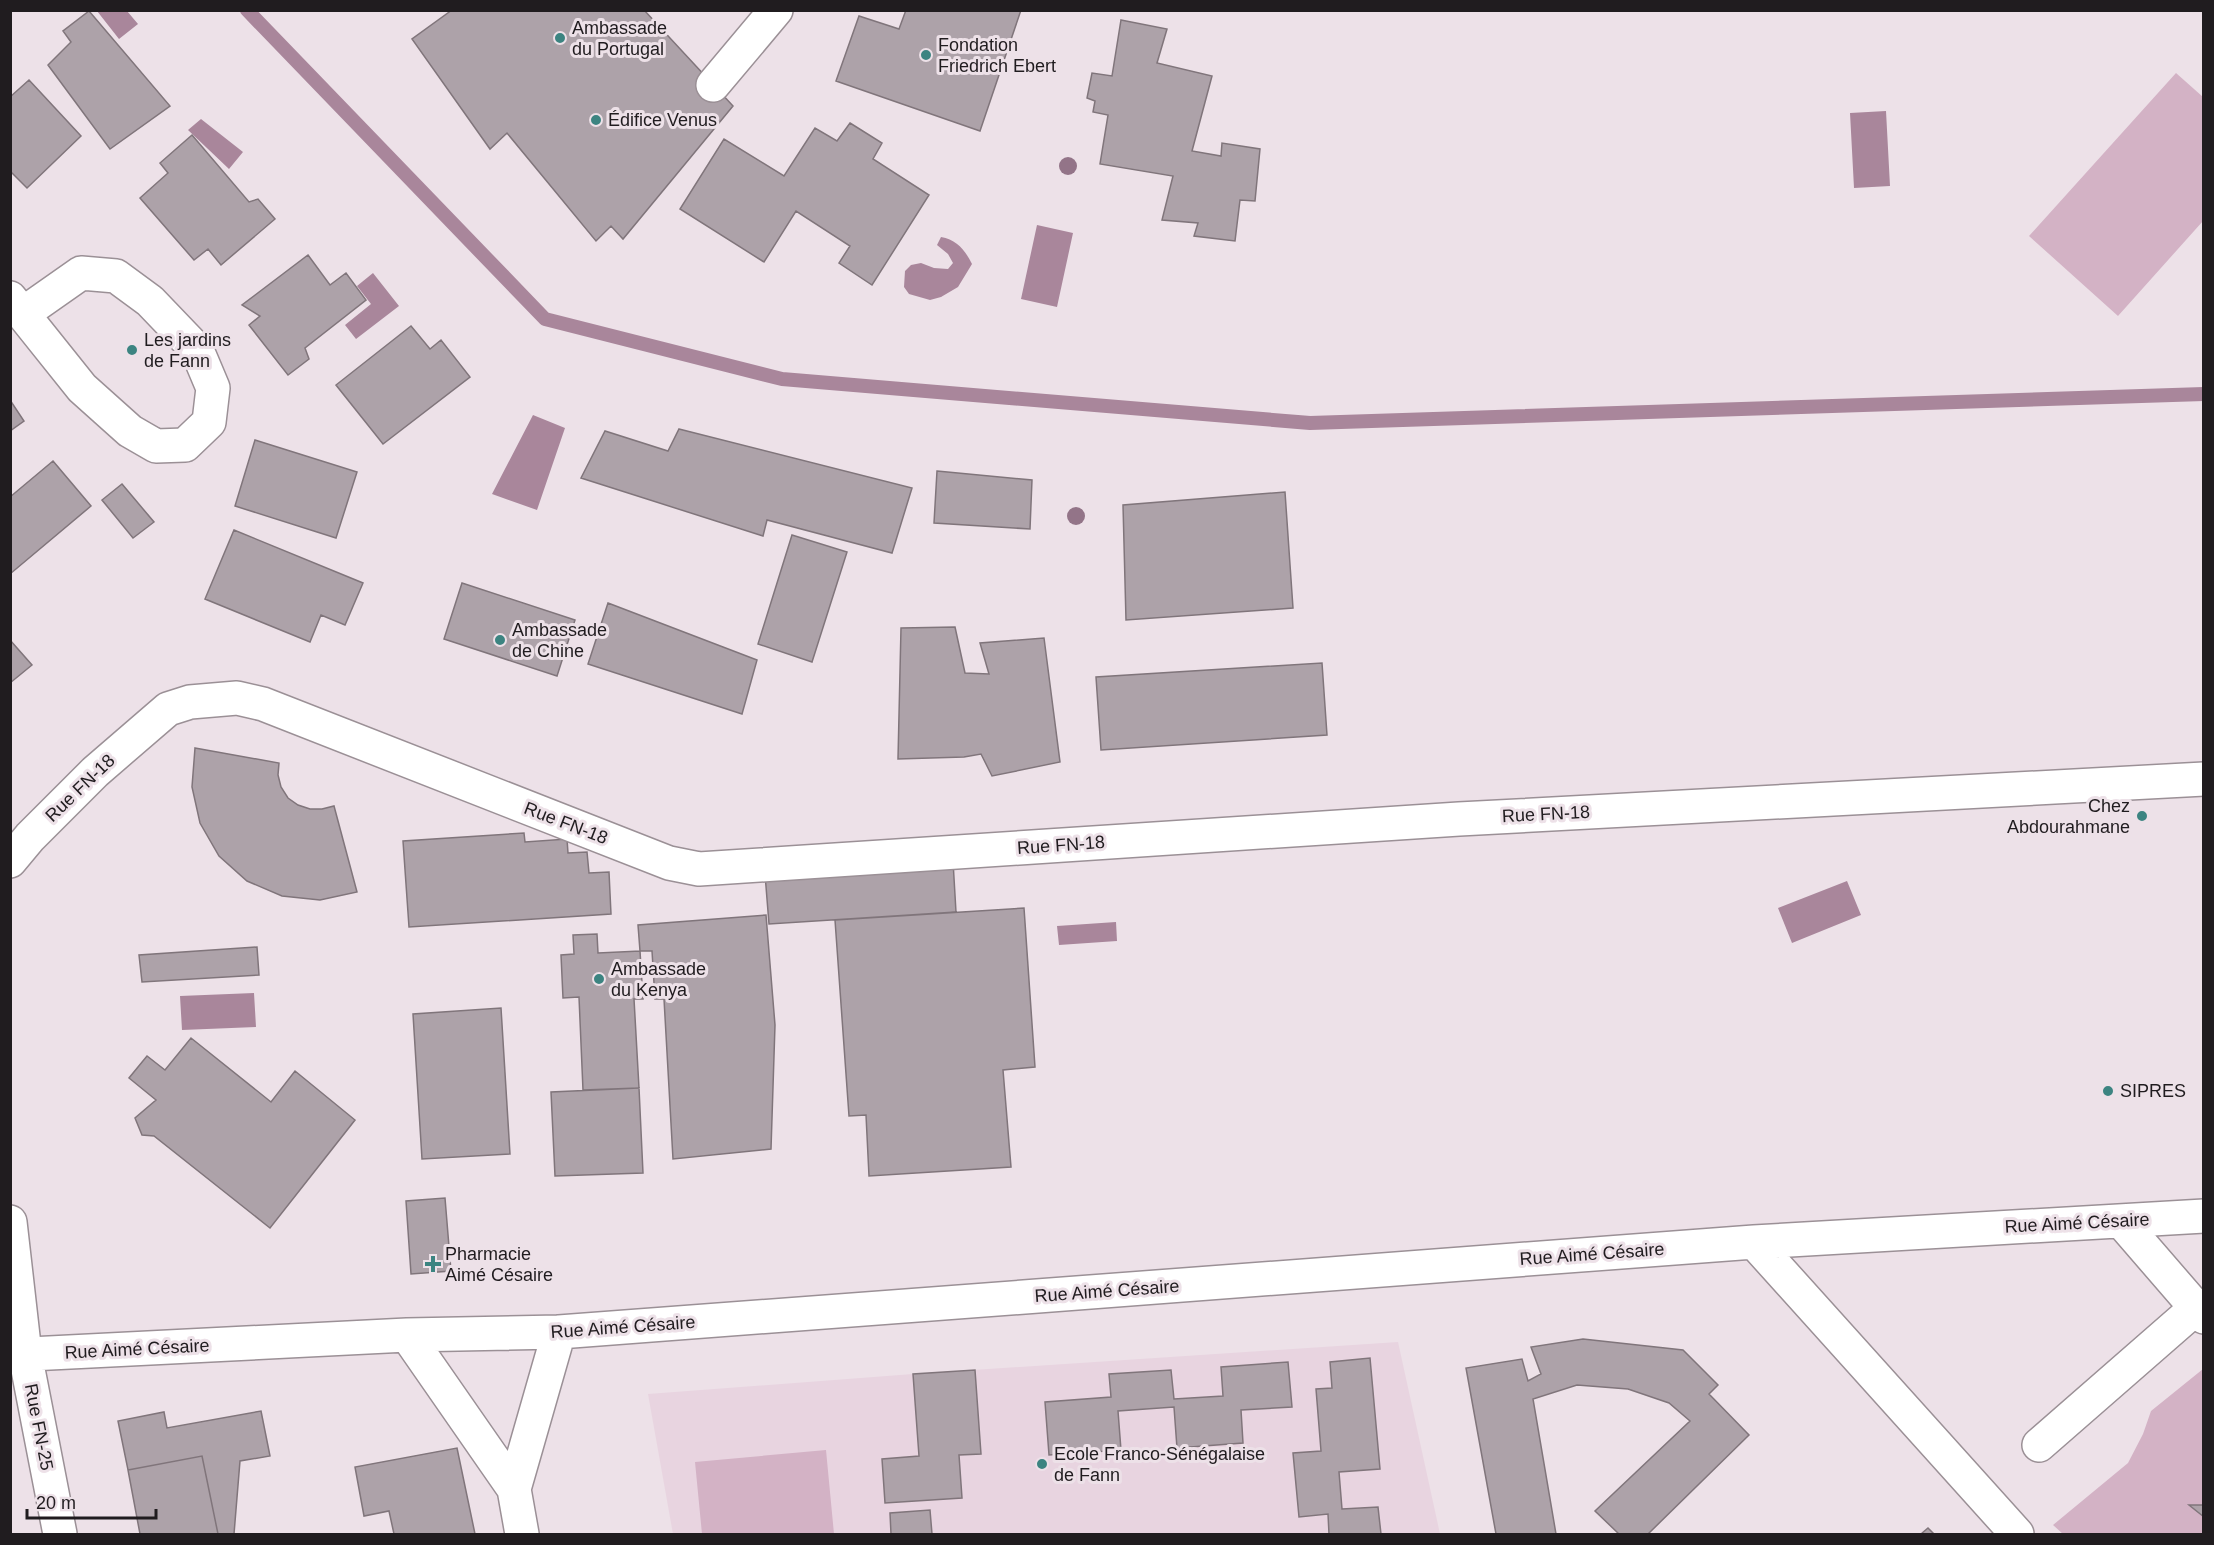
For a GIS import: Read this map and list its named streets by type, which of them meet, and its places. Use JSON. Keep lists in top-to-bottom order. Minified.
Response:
{"streets":{"street":["Rue FN-18","Rue Aimé Césaire","Rue FN-25"]},"crossings":[["Rue Aimé Césaire","Rue FN-25"]],"places":{"other":["Ambassade du Portugal","Fondation Friedrich Ebert","Édifice Venus","Les jardins de Fann","Ambassade de Chine","Chez Abdourahmane","Ambassade du Kenya","SIPRES","Ecole Franco-Sénégalaise de Fann"],"health":["Pharmacie Aimé Césaire"]},"scale_bar":"20 m"}
